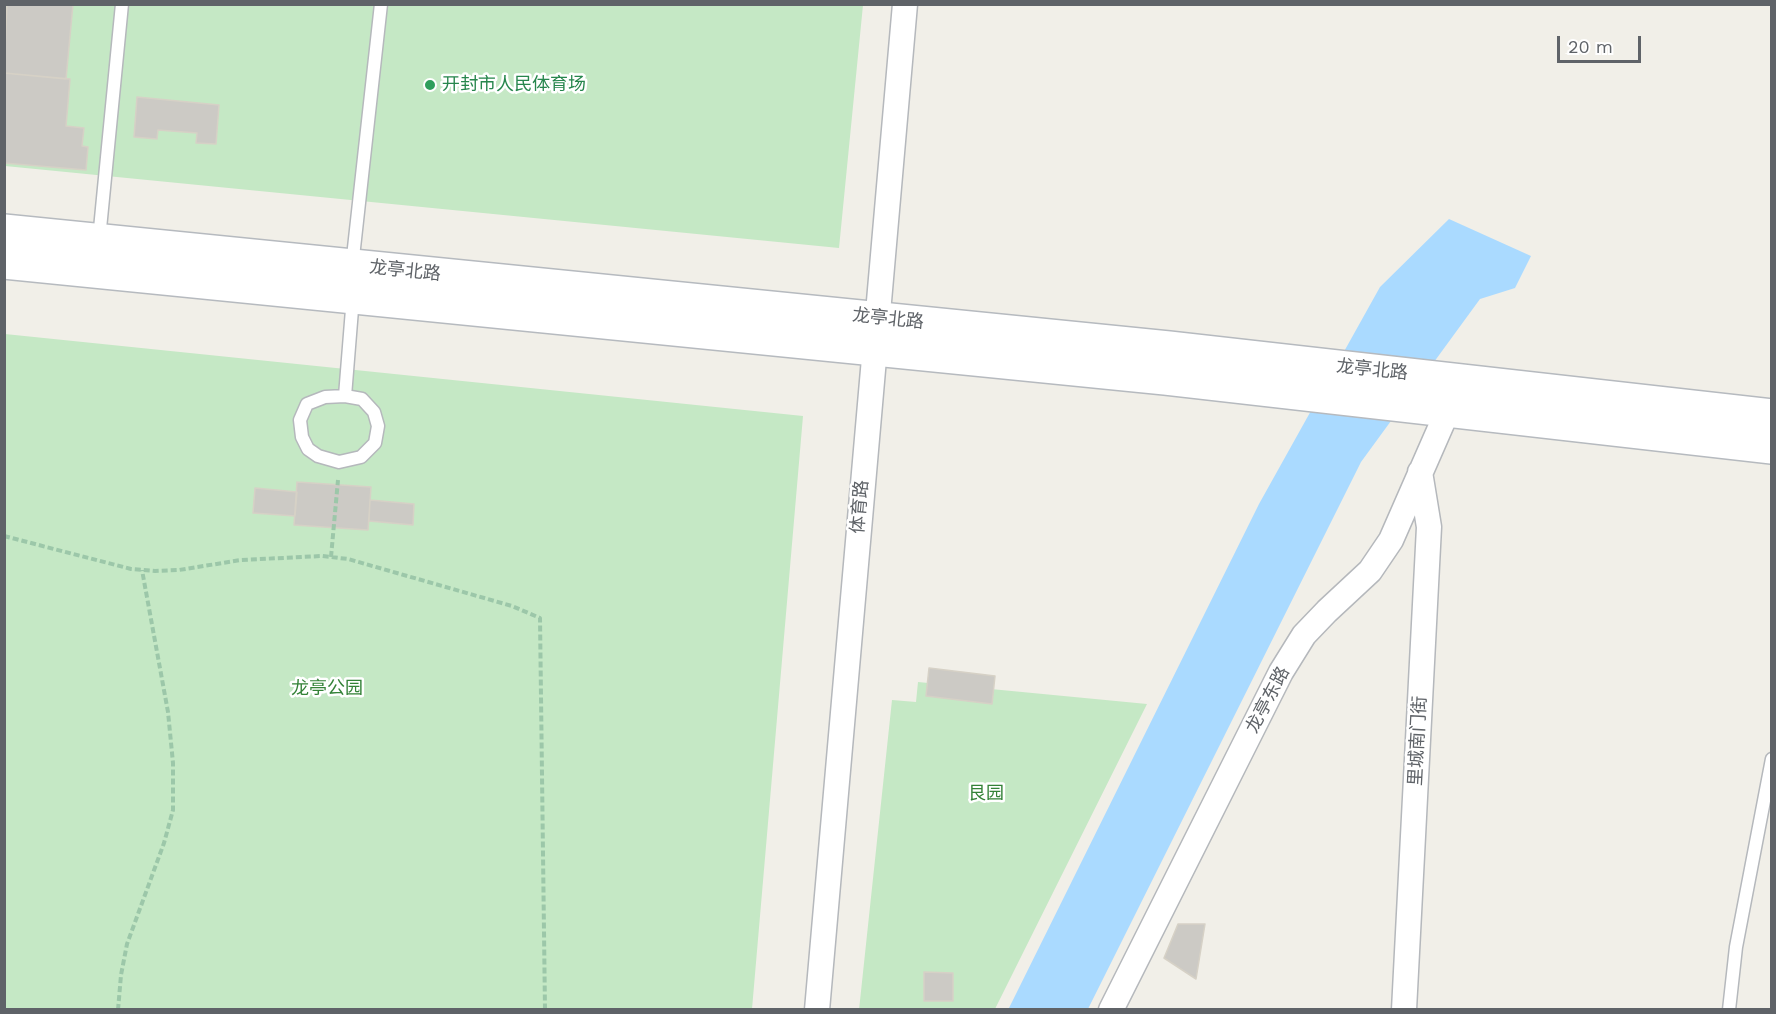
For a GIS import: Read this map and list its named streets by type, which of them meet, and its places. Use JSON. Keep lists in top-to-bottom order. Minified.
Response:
{"streets":{"main road":["龙亭北路"],"street":["体育路","龙亭东路","里城南门街"]},"crossings":[["龙亭北路","体育路"],["龙亭北路","龙亭东路"],["龙亭东路","里城南门街"]],"parks":["龙亭公园","艮园"],"places":["开封市人民体育场"],"scale_bar":"20 m"}
